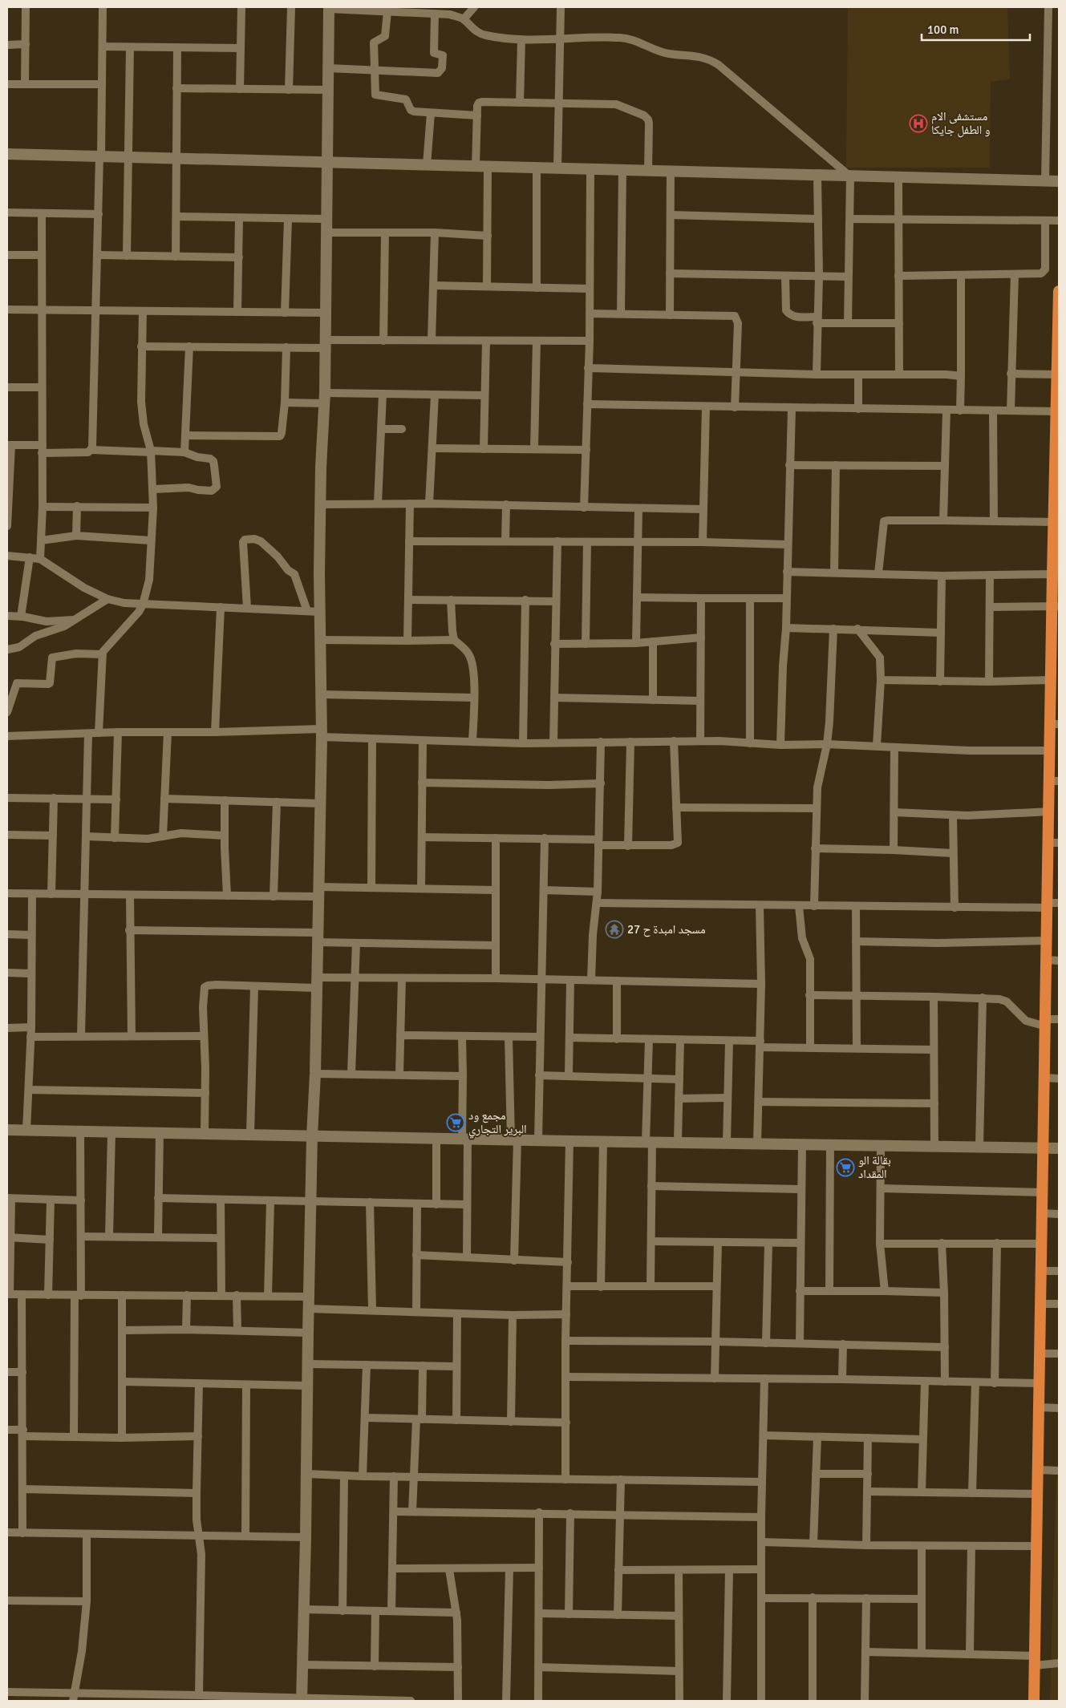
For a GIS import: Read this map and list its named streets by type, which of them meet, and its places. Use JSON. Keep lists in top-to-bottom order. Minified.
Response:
{"places":{"hospital":["مستشفى الام و الطفل جايكا"],"temple":["مسجد امبدة ح 27"],"supermarket":["مجمع ود البرير التجاري","بقالة الو المقداد"]},"scale_bar":"100 m"}
